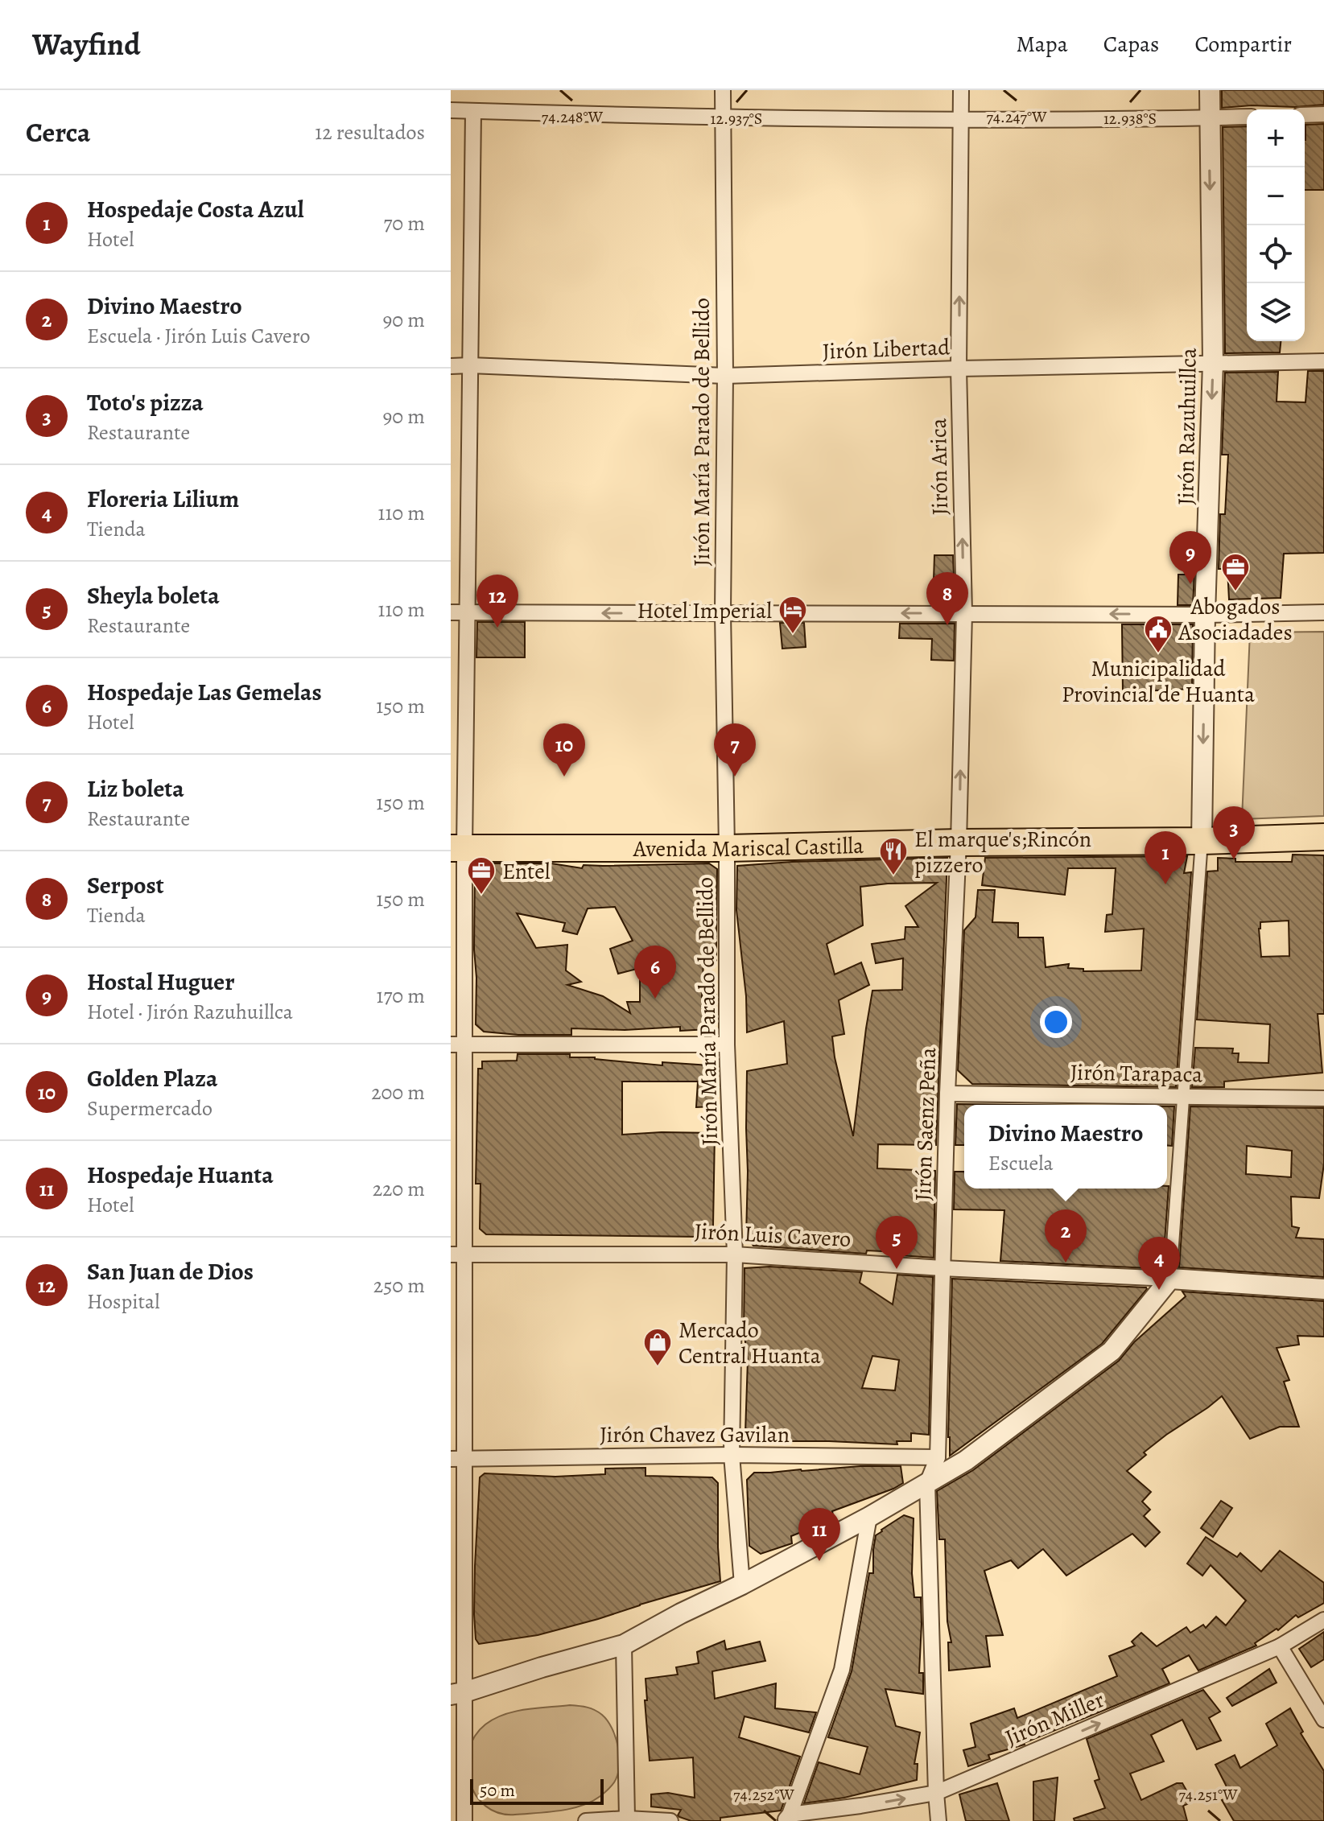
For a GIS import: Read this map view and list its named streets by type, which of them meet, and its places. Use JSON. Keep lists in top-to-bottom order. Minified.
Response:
{"streets":{"highway":["Avenida Mariscal Castilla"],"street":["Jirón Libertad","Jirón Razuhuillca","Jirón María Parado de Bellido","Jirón Arica","Jirón Tarapaca","Jirón Saenz Peña","Jirón Luis Cavero","Jirón Chavez Gavilan","Jirón Miller"]},"crossings":[["Jirón Libertad","Jirón Razuhuillca"],["Jirón Libertad","Jirón María Parado de Bellido"],["Jirón Libertad","Jirón Arica"],["Jirón Razuhuillca","Avenida Mariscal Castilla"],["Jirón María Parado de Bellido","Avenida Mariscal Castilla"],["Jirón María Parado de Bellido","Jirón Luis Cavero"],["Jirón María Parado de Bellido","Jirón Chavez Gavilan"],["Jirón Arica","Avenida Mariscal Castilla"],["Jirón Arica","Jirón Saenz Peña"],["Avenida Mariscal Castilla","Jirón Saenz Peña"],["Jirón Tarapaca","Jirón Saenz Peña"],["Jirón Saenz Peña","Jirón Luis Cavero"],["Jirón Saenz Peña","Jirón Chavez Gavilan"]],"one_way":["Jirón Razuhuillca","Jirón Arica","Jirón Miller"],"places":{"office":["Abogados Asociadades","Entel"],"hotel":["Hotel Imperial"],"public building":["Municipalidad Provincial de Huanta"],"restaurant":["El marque's;Rincón pizzero"],"shop":["Mercado Central Huanta"]},"scale_bar":"50 m","page":{"header":"Wayfind","nav":["Mapa","Capas","Compartir"],"heading":["Cerca","12 resultados"],"map_buttons":["+","−"],"list":[{"mark":"1","name":"Hospedaje Costa Azul","note":"Hotel","value":"70 m"},{"mark":"2","name":"Divino Maestro","note":"Escuela · Jirón Luis Cavero","value":"90 m"},{"mark":"3","name":"Toto's pizza","note":"Restaurante","value":"90 m"},{"mark":"4","name":"Floreria Lilium","note":"Tienda","value":"110 m"},{"mark":"5","name":"Sheyla boleta","note":"Restaurante","value":"110 m"},{"mark":"6","name":"Hospedaje Las Gemelas","note":"Hotel","value":"150 m"},{"mark":"7","name":"Liz boleta","note":"Restaurante","value":"150 m"},{"mark":"8","name":"Serpost","note":"Tienda","value":"150 m"},{"mark":"9","name":"Hostal Huguer","note":"Hotel · Jirón Razuhuillca","value":"170 m"},{"mark":"10","name":"Golden Plaza","note":"Supermercado","value":"200 m"},{"mark":"11","name":"Hospedaje Huanta","note":"Hotel","value":"220 m"},{"mark":"12","name":"San Juan de Dios","note":"Hospital","value":"250 m"}],"pins":["9","8","12","7","10","3","1","6","2","5","4","11"],"popup":["Divino Maestro","Escuela"],"scale":"50 m"},"coordinates":["74.248°W","74.247°W","12.937°S","12.938°S","74.252°W","74.251°W"]}
